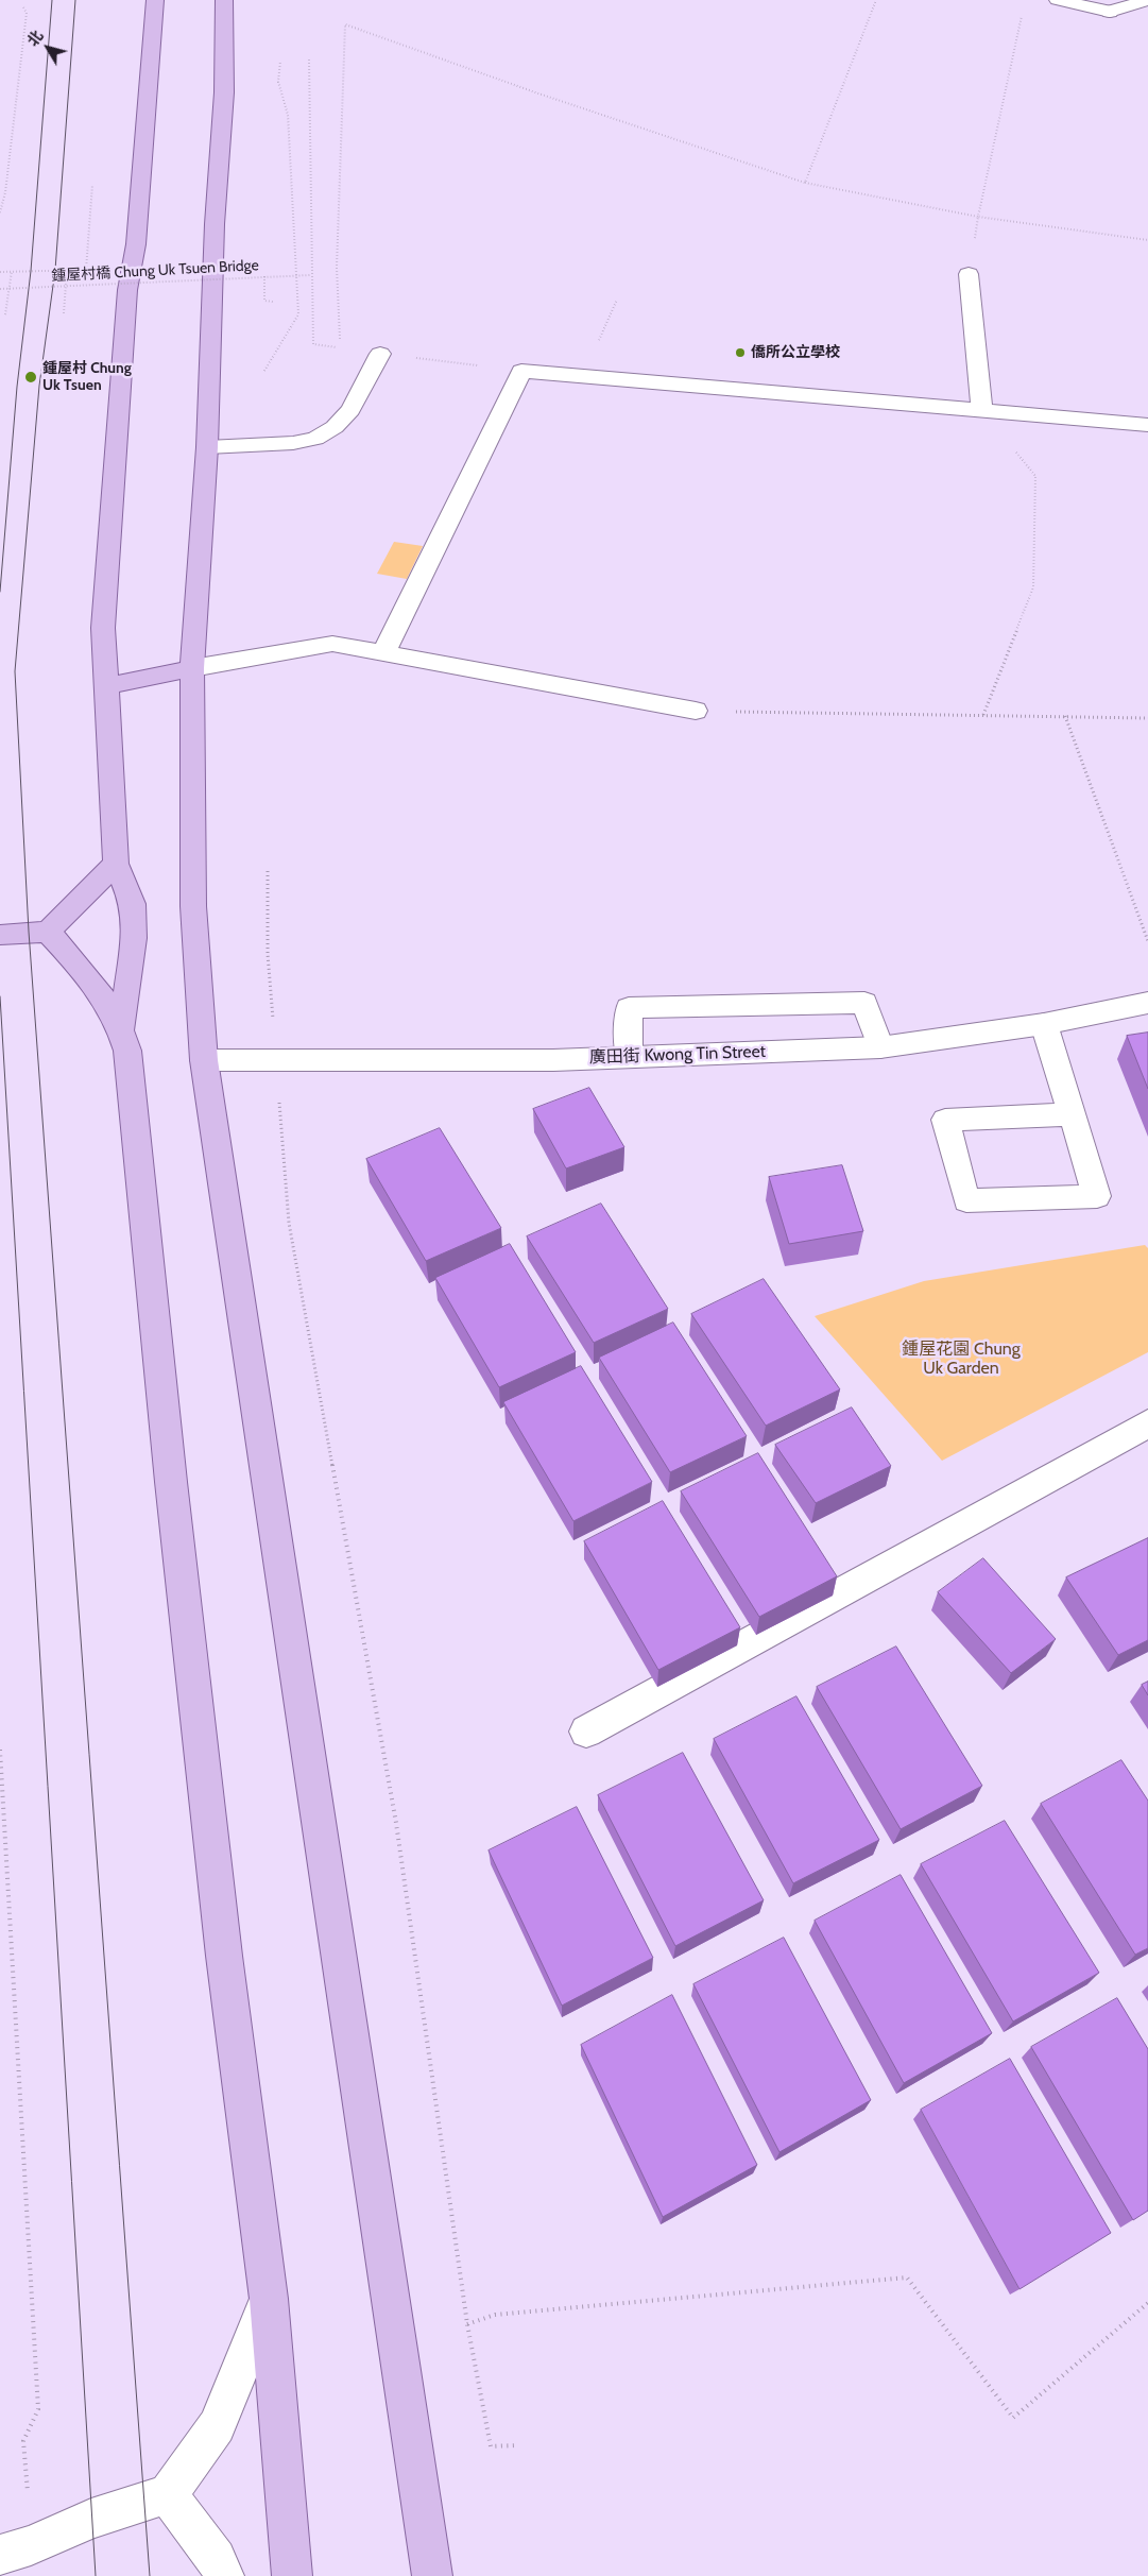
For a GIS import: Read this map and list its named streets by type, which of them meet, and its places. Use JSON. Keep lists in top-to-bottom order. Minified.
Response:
{"streets":{"street":["廣田街 Kwong Tin Street"],"path":["鍾屋村橋 Chung Uk Tsuen Bridge"]},"parks":["鍾屋花園 Chung Uk Garden"],"places":["僑所公立學校","鍾屋村 Chung Uk Tsuen"],"north":"top left"}
